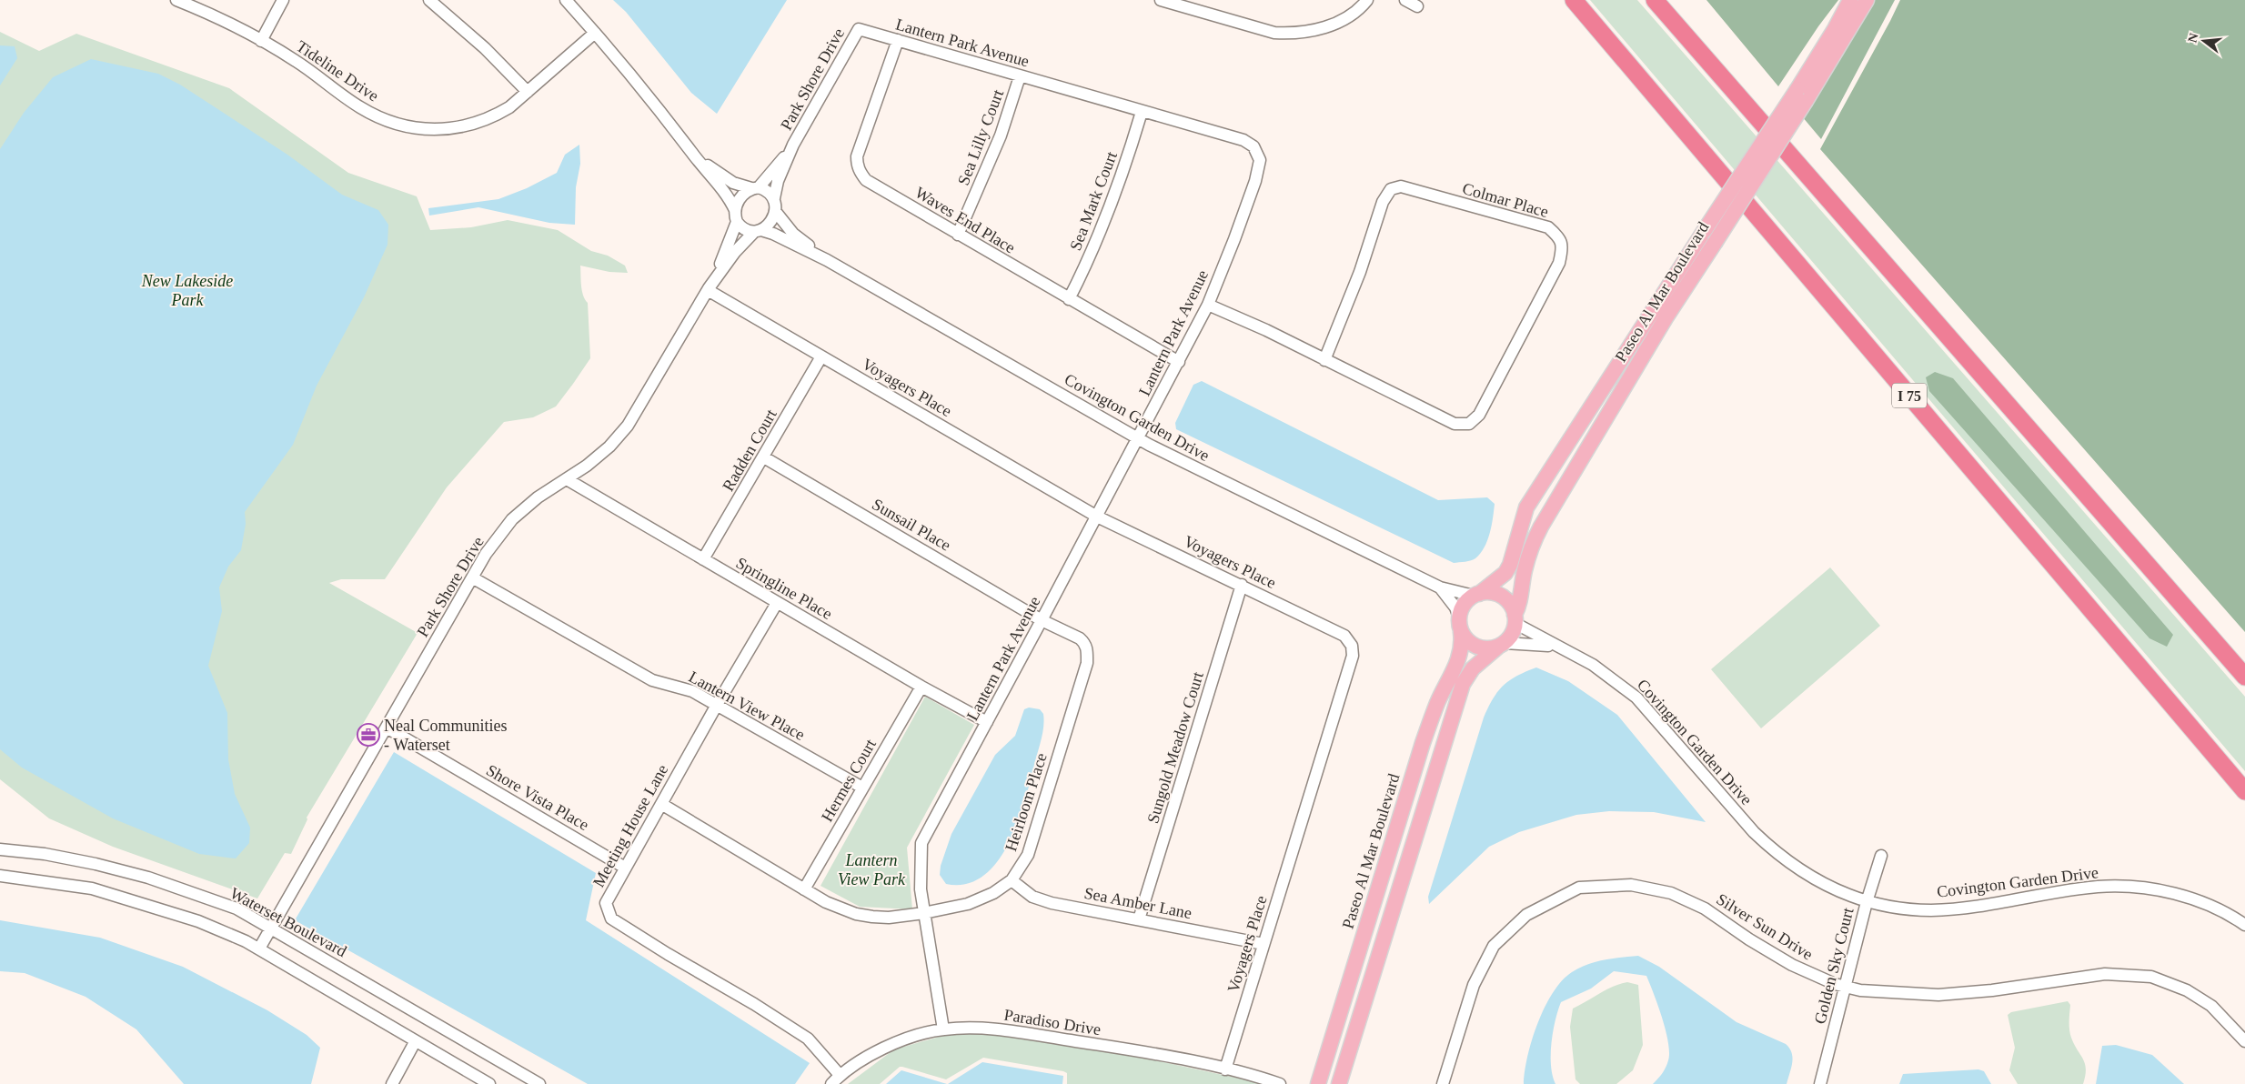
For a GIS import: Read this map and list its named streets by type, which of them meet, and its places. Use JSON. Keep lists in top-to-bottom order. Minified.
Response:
{"streets":{"highway":["I 75"],"main road":["Paseo Al Mar Boulevard"],"street":["Lantern Park Avenue","Tideline Drive","Park Shore Drive","Sea Lilly Court","Colmar Place","Sea Mark Court","Waves End Place","Voyagers Place","Covington Garden Drive","Radden Court","Sunsail Place","Springline Place","Lantern View Place","Sungold Meadow Court","Hermes Court","Shore Vista Place","Heirloom Place","Meeting House Lane","Sea Amber Lane","Waterset Boulevard","Silver Sun Drive","Golden Sky Court","Paradiso Drive"]},"crossings":[["Lantern Park Avenue","Park Shore Drive"],["Lantern Park Avenue","Sea Lilly Court"],["Lantern Park Avenue","Colmar Place"],["Lantern Park Avenue","Sea Mark Court"],["Lantern Park Avenue","Waves End Place"],["Lantern Park Avenue","Voyagers Place"],["Lantern Park Avenue","Covington Garden Drive"],["Lantern Park Avenue","Sunsail Place"],["Lantern Park Avenue","Springline Place"],["Lantern Park Avenue","Heirloom Place"],["Lantern Park Avenue","Paradiso Drive"],["Tideline Drive","Covington Garden Drive"],["Park Shore Drive","Voyagers Place"],["Park Shore Drive","Covington Garden Drive"],["Park Shore Drive","Springline Place"],["Park Shore Drive","Lantern View Place"],["Park Shore Drive","Shore Vista Place"],["Park Shore Drive","Waterset Boulevard"],["Sea Lilly Court","Waves End Place"],["Sea Mark Court","Waves End Place"],["Paseo Al Mar Boulevard","Covington Garden Drive"],["Voyagers Place","Radden Court"],["Voyagers Place","Sungold Meadow Court"],["Voyagers Place","Sea Amber Lane"],["Voyagers Place","Paradiso Drive"],["Covington Garden Drive","Golden Sky Court"],["Radden Court","Sunsail Place"],["Radden Court","Springline Place"],["Sunsail Place","Heirloom Place"],["Springline Place","Hermes Court"],["Springline Place","Meeting House Lane"],["Lantern View Place","Hermes Court"],["Lantern View Place","Meeting House Lane"],["Sungold Meadow Court","Sea Amber Lane"],["Hermes Court","Heirloom Place"],["Shore Vista Place","Meeting House Lane"],["Heirloom Place","Meeting House Lane"],["Heirloom Place","Sea Amber Lane"],["Meeting House Lane","Paradiso Drive"],["Silver Sun Drive","Golden Sky Court"]],"parks":["New Lakeside Park","Lantern View Park"],"places":{"office":["Neal Communities - Waterset"]},"north":"left"}
